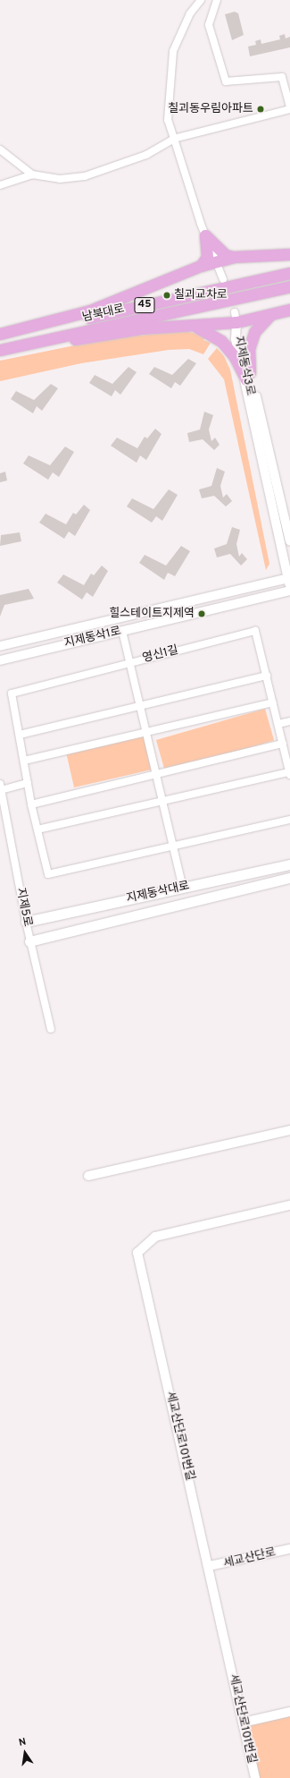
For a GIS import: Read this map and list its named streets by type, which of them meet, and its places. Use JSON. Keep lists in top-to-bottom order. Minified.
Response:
{"streets":{"highway":["45","남북대로"],"main road":["지제동삭대로"],"street":["지제동삭3로","지제동삭1로","영신1길","지제5로","세교산단로101번길","세교산단로"]},"crossings":[["지제동삭3로","지제동삭1로"],["지제동삭대로","지제5로"],["세교산단로101번길","세교산단로"]],"places":["칠괴동우림아파트","칠괴교차로","힐스테이트지제역"],"north":"top"}
